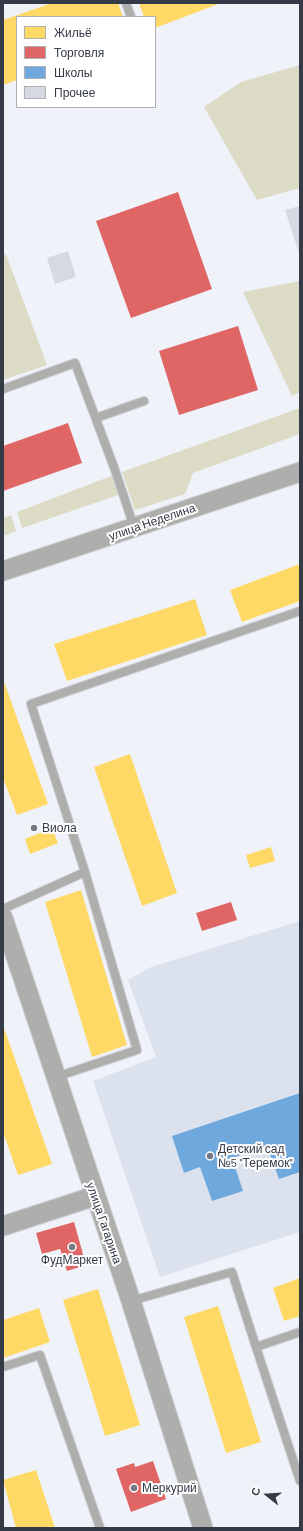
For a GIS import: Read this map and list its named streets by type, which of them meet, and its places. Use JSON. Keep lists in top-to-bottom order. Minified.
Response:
{"streets":{"street":["улица Неделина","улица Гагарина"]},"places":["Виола","Детский сад №5 \"Теремок\"","ФудМаркет","Меркурий"],"legend":["Жильё","Торговля","Школы","Прочее"],"north":"left"}
